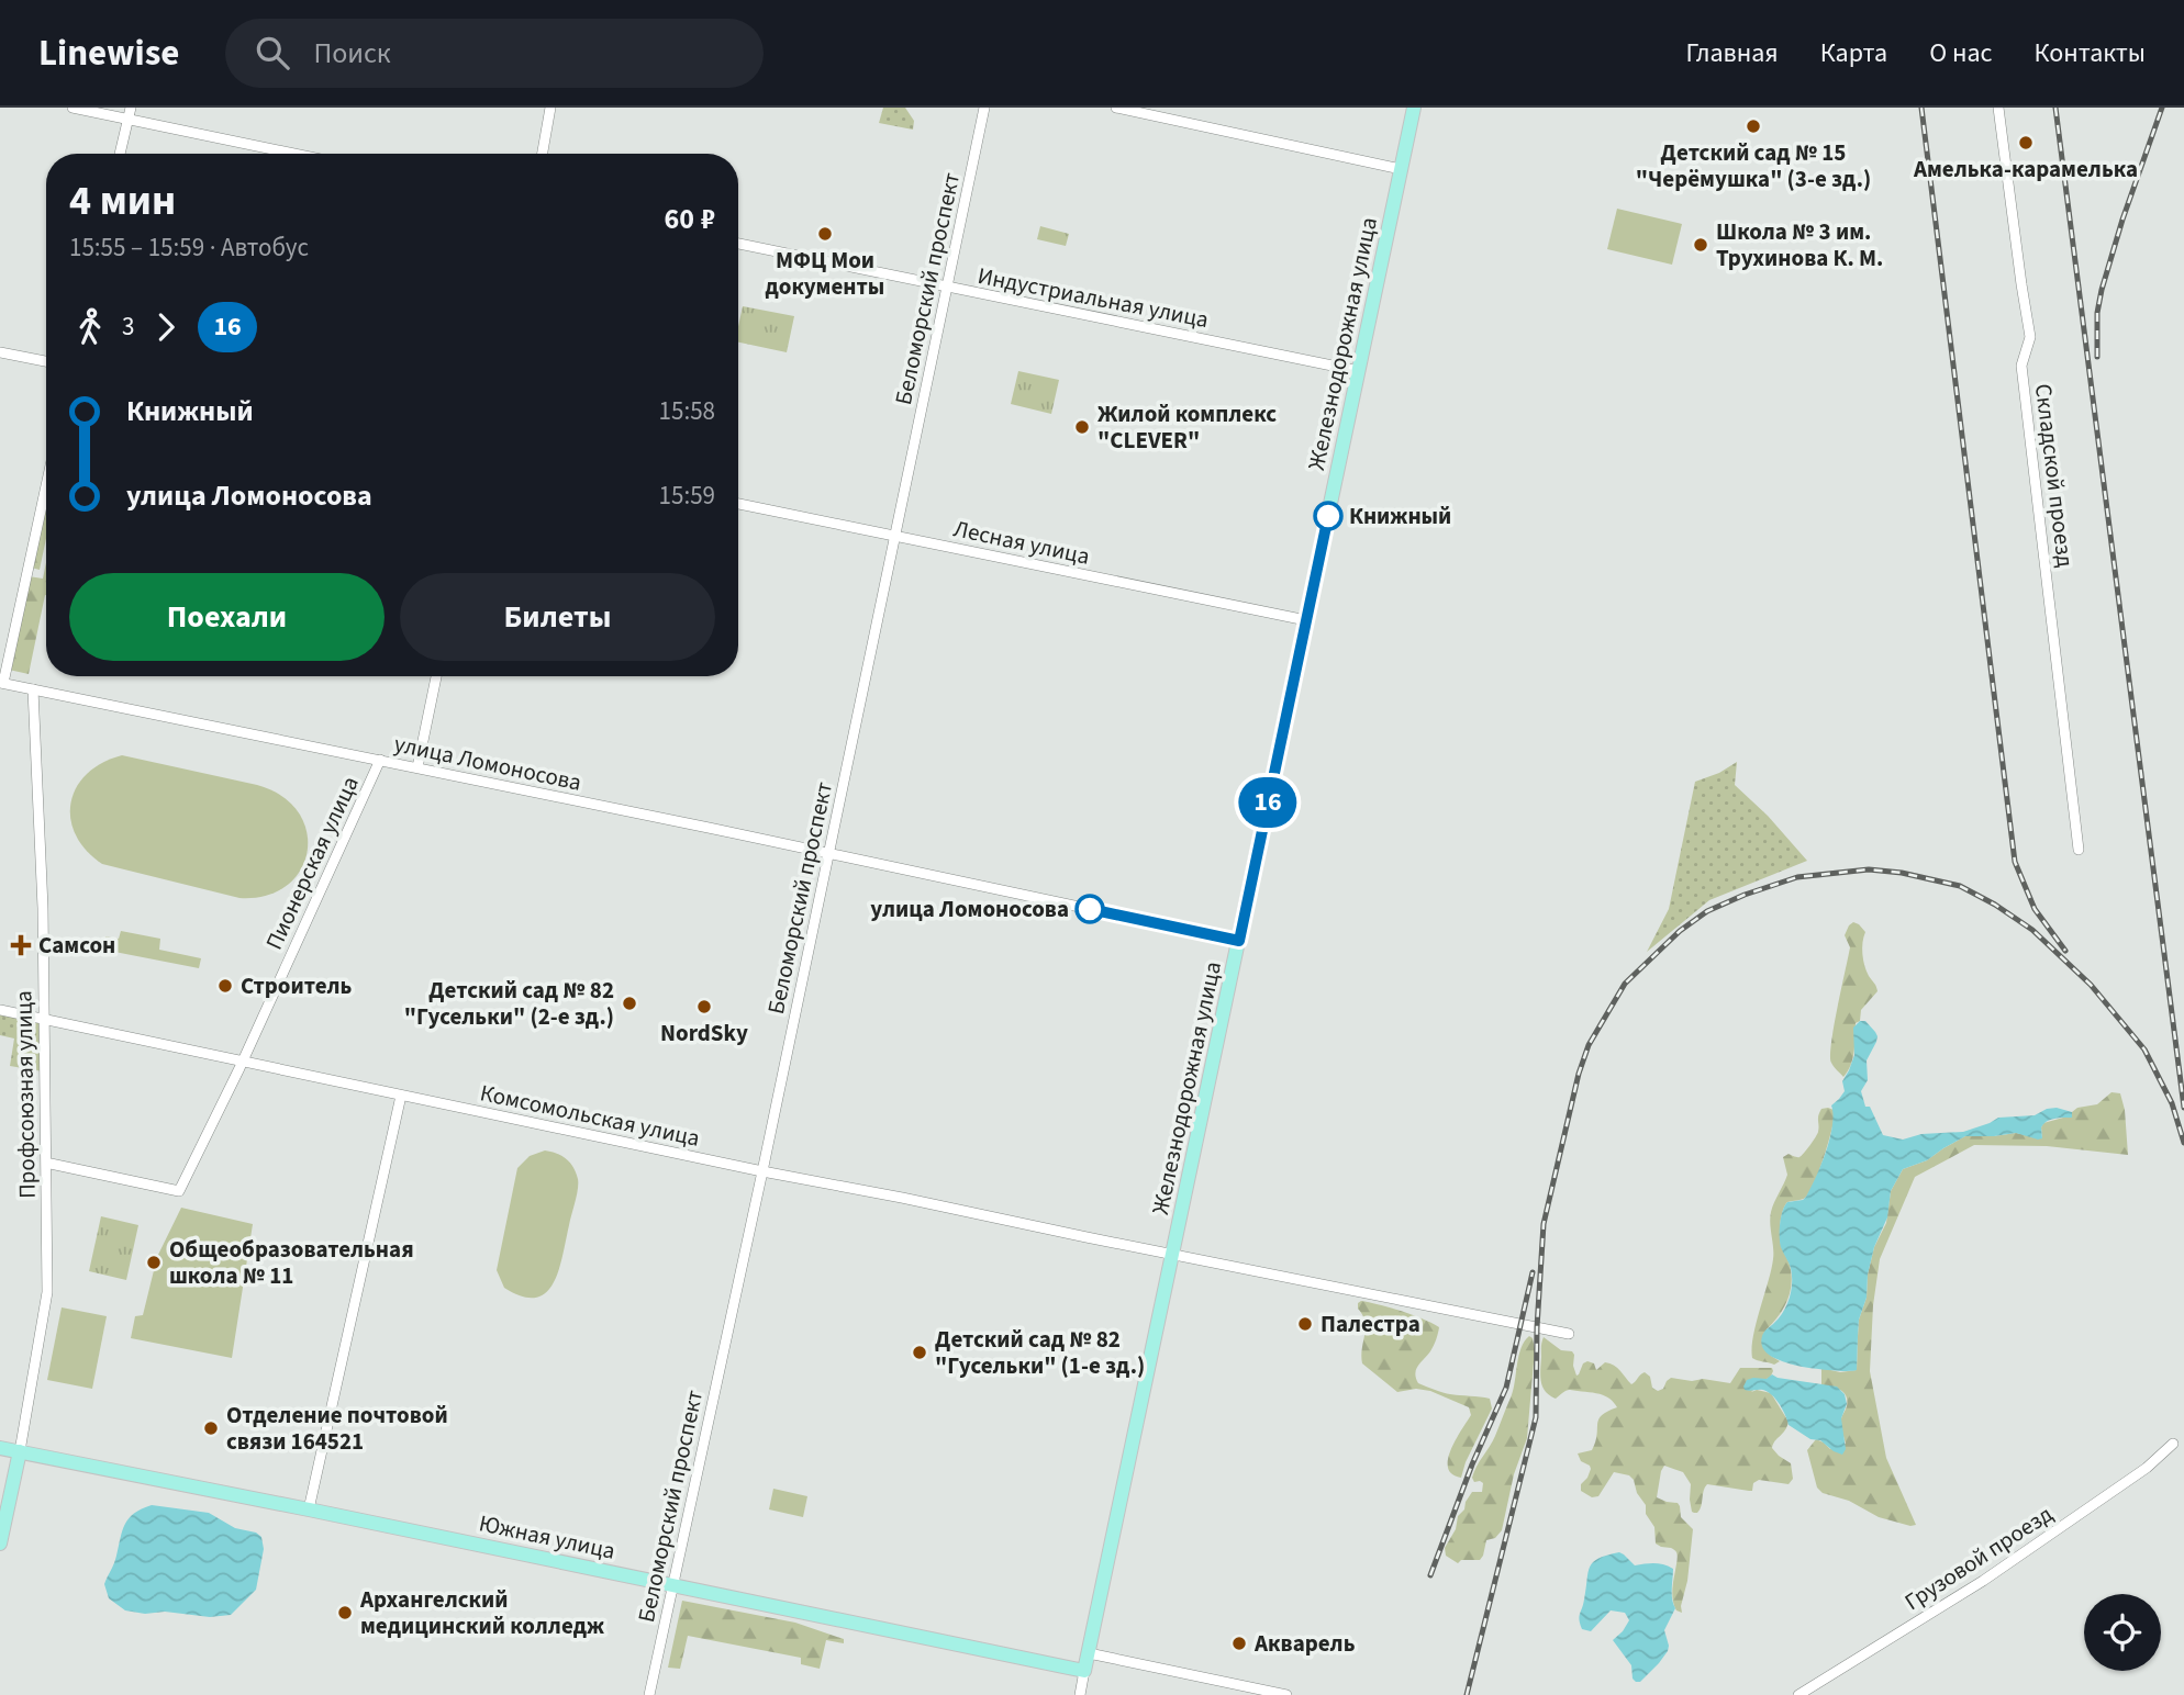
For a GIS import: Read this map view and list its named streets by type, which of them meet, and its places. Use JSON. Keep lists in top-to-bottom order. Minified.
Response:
{"streets":{"main road":["Железнодорожная улица","Южная улица"],"street":["Беломорский проспект","Индустриальная улица","Складской проезд","Лесная улица","улица Ломоносова","Пионерская улица","Профсоюзная улица","Комсомольская улица","Грузовой проезд"]},"crossings":[["Беломорский проспект","Индустриальная улица"],["Беломорский проспект","Лесная улица"],["Беломорский проспект","улица Ломоносова"],["Беломорский проспект","Комсомольская улица"],["Беломорский проспект","Южная улица"],["Индустриальная улица","Железнодорожная улица"],["Железнодорожная улица","Лесная улица"],["Железнодорожная улица","улица Ломоносова"],["Железнодорожная улица","Комсомольская улица"],["Железнодорожная улица","Южная улица"],["улица Ломоносова","Пионерская улица"],["улица Ломоносова","Профсоюзная улица"],["Пионерская улица","Комсомольская улица"],["Профсоюзная улица","Комсомольская улица"],["Профсоюзная улица","Южная улица"]],"places":{"other":["Детский сад № 15 \"Черёмушка\" (3-е зд.)","Амелька-карамелька","МФЦ Мои документы","Школа № 3 им. Трухинова К. М.","Жилой комплекс \"СLEVER\"","Книжный","улица Ломоносова","Строитель","Детский сад № 82 \"Гусельки\" (2-е зд.)","NordSky","Общеобразовательная школа № 11","Палестра","Детский сад № 82 \"Гусельки\" (1-е зд.)","Отделение почтовой связи 164521","Архангелский медицинский колледж","Акварель"],"health":["Самсон"]},"lines":["bus line 16"],"page":{"header":"Linewise","search":"Поиск","nav":["Главная","Карта","О нас","Контакты"],"on_map":"16","heading":["4 мин","15:55 – 15:59 · Автобус","60 ₽"],"legs":["3","16"],"list":[{"name":"Книжный","value":"15:58"},{"name":"улица Ломоносова","value":"15:59"}],"buttons":["Поехали","Билеты"]}}
